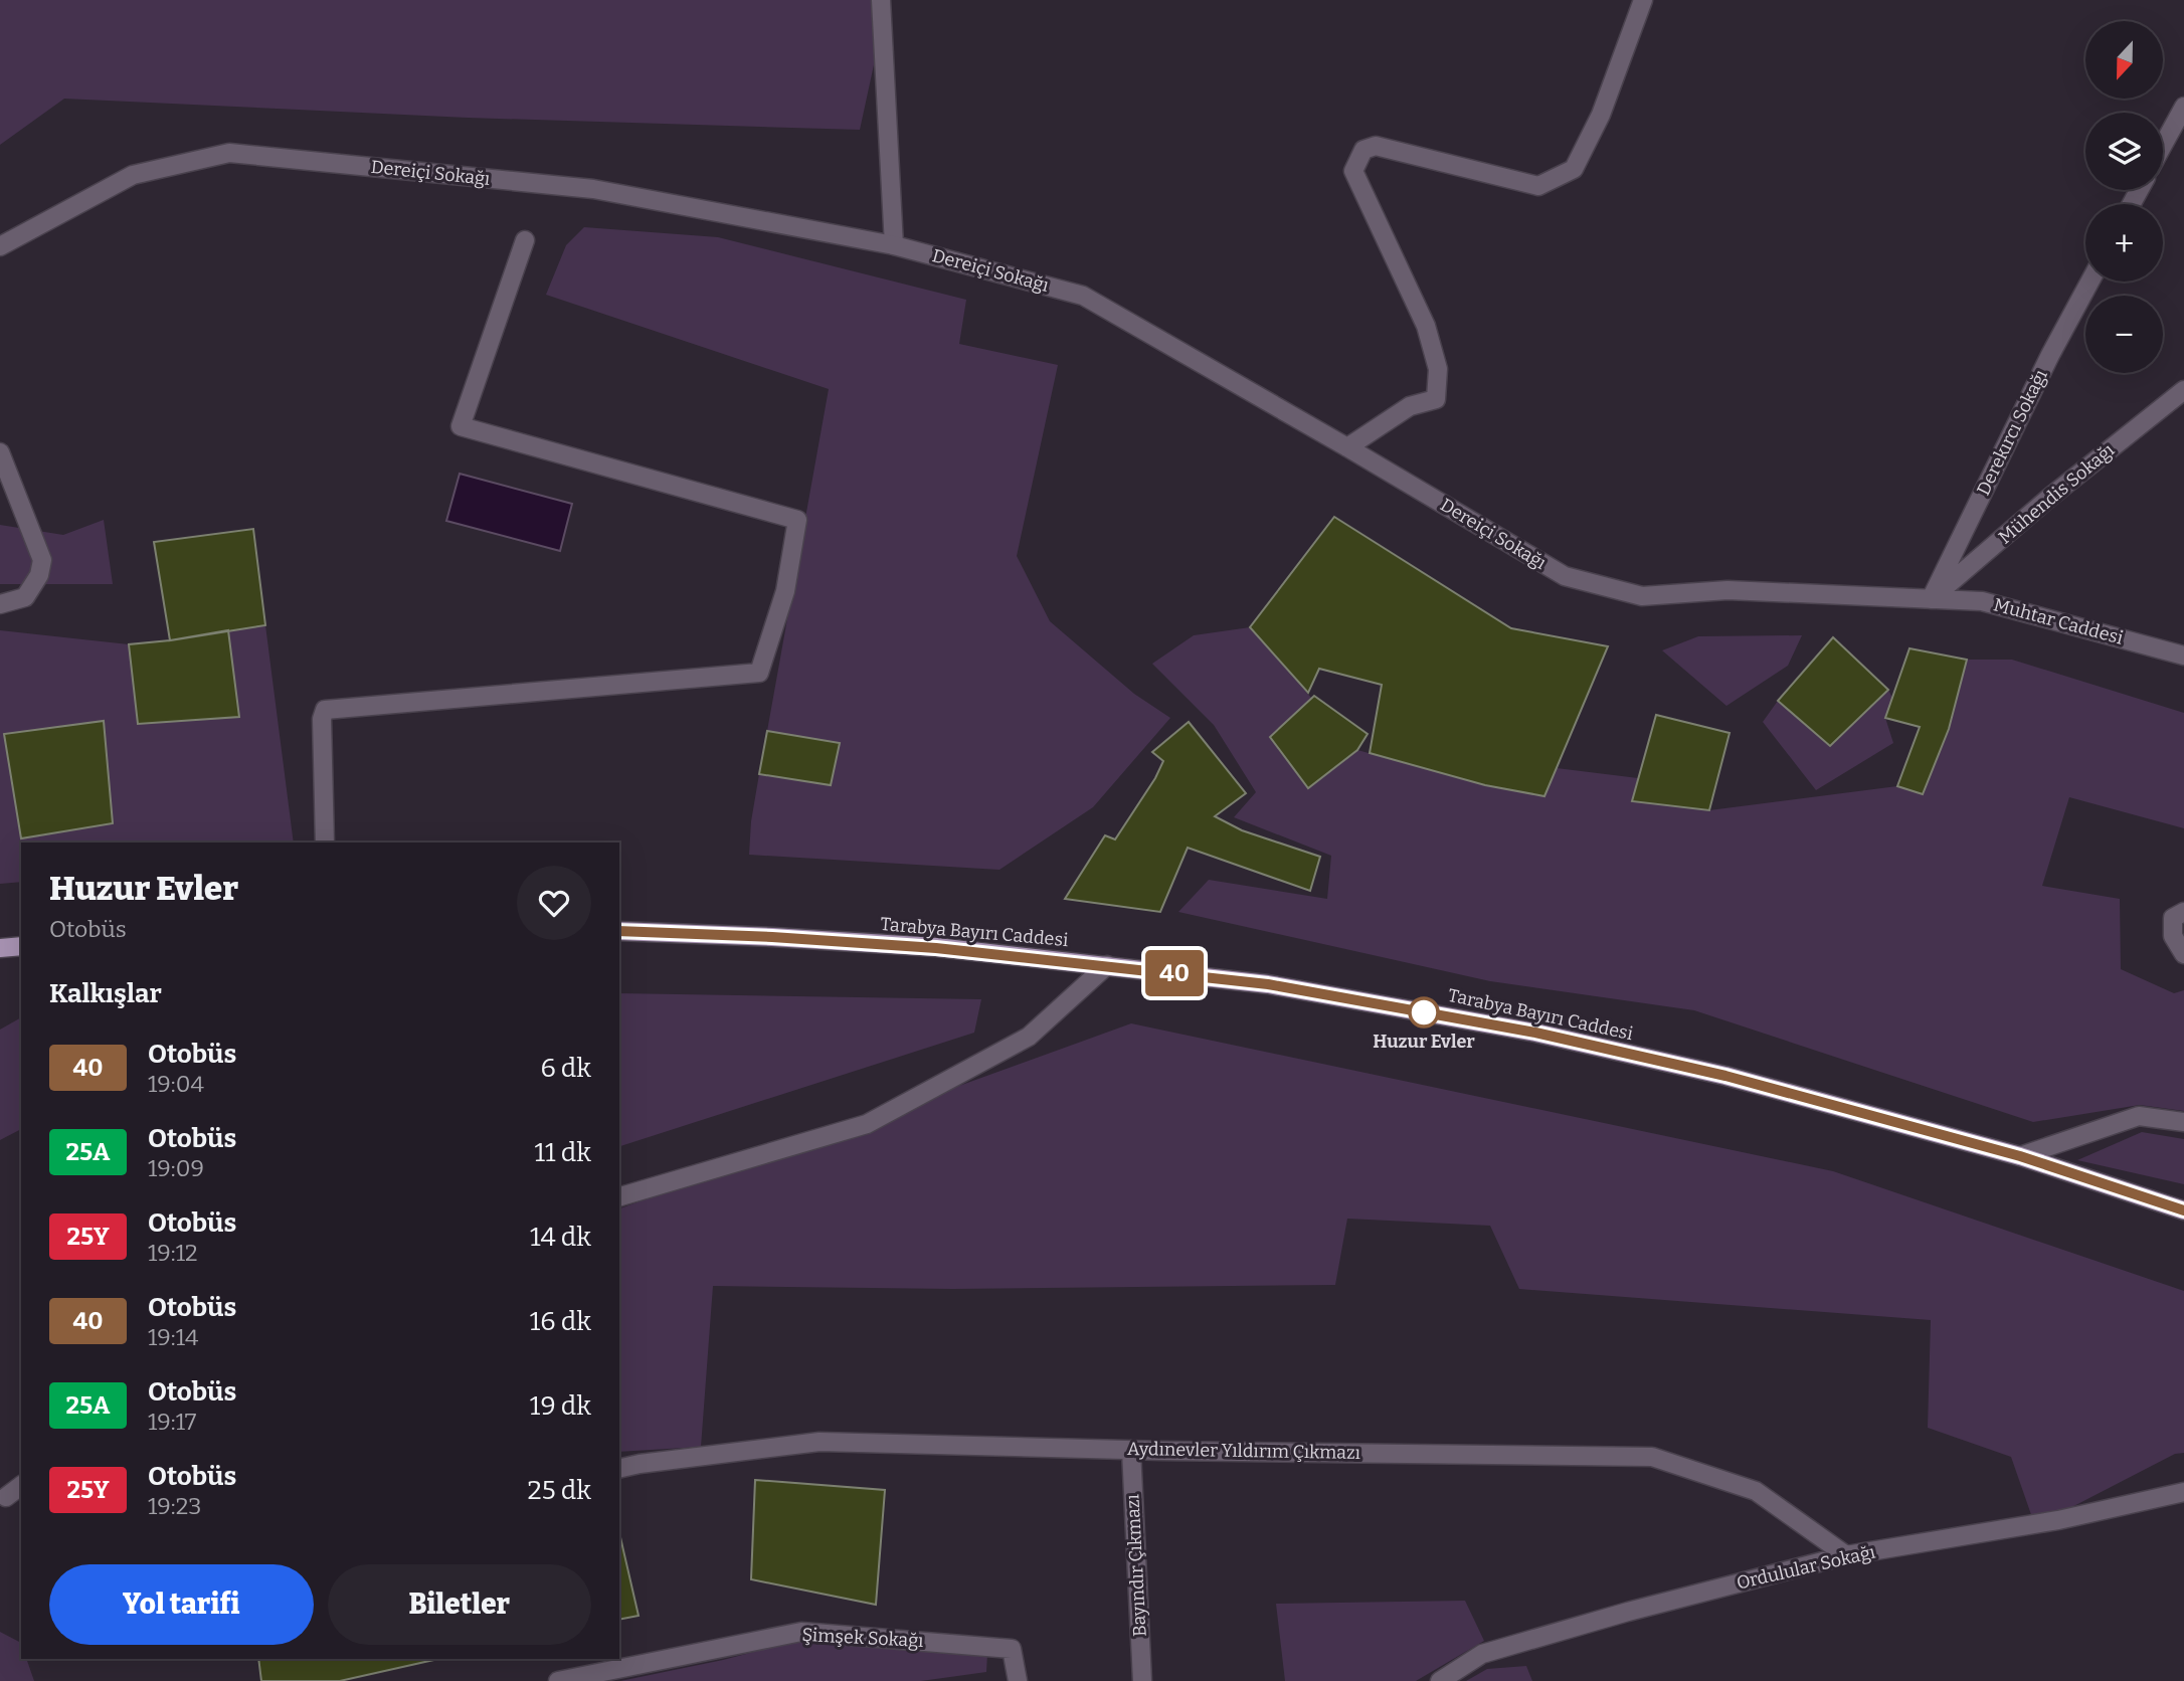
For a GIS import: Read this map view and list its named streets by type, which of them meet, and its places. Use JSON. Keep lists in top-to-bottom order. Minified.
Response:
{"streets":{"main road":["Tarabya Bayırı Caddesi"],"street":["Dereiçi Sokağı","Derekırcı Sokağı","Mühendis Sokağı","Muhtar Caddesi","Aydınevler Yıldırım Çıkmazı","Bayındır Çıkmazı","Ordulular Sokağı","Şimşek Sokağı"]},"crossings":[["Dereiçi Sokağı","Derekırcı Sokağı"],["Dereiçi Sokağı","Mühendis Sokağı"],["Dereiçi Sokağı","Muhtar Caddesi"],["Derekırcı Sokağı","Mühendis Sokağı"],["Derekırcı Sokağı","Muhtar Caddesi"],["Mühendis Sokağı","Muhtar Caddesi"],["Aydınevler Yıldırım Çıkmazı","Bayındır Çıkmazı"],["Aydınevler Yıldırım Çıkmazı","Ordulular Sokağı"]],"places":["Huzur Evler"],"lines":["bus line 40"],"north":"bottom","page":{"on_map":"40","map_buttons":["+","−"],"heading":[["Huzur Evler","Otobüs"],"Kalkışlar"],"list":[{"mark":"40","name":"Otobüs","note":"19:04","value":"6 dk"},{"mark":"25A","name":"Otobüs","note":"19:09","value":"11 dk"},{"mark":"25Y","name":"Otobüs","note":"19:12","value":"14 dk"},{"mark":"40","name":"Otobüs","note":"19:14","value":"16 dk"},{"mark":"25A","name":"Otobüs","note":"19:17","value":"19 dk"},{"mark":"25Y","name":"Otobüs","note":"19:23","value":"25 dk"}],"buttons":["Yol tarifi","Biletler"]}}
